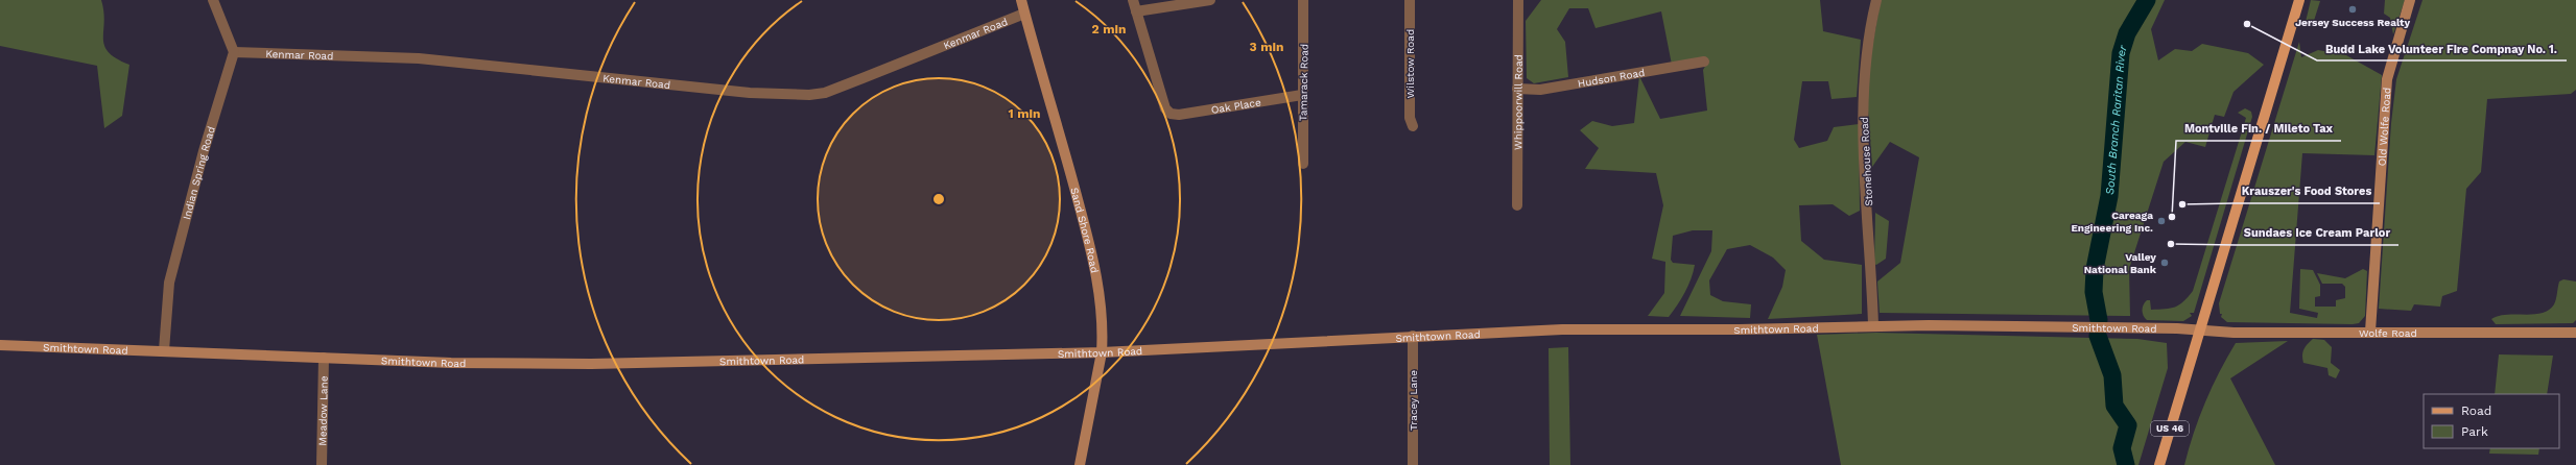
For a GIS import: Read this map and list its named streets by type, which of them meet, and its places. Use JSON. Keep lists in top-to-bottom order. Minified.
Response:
{"streets":{"main road":["US 46"],"street":["Kenmar Road","Wilstow Road","Hudson Road","Tamarack Road","Whippoorwill Road","Oak Place","Old Wolfe Road","Stonehouse Road","Indian Spring Road","Sand Shore Road","Smithtown Road","Wolfe Road","Tracey Lane","Meadow Lane"]},"crossings":[["Kenmar Road","Indian Spring Road"],["Kenmar Road","Sand Shore Road"],["Hudson Road","Whippoorwill Road"],["Tamarack Road","Oak Place"],["Old Wolfe Road","Wolfe Road"],["Stonehouse Road","Smithtown Road"],["Indian Spring Road","Smithtown Road"],["Sand Shore Road","Smithtown Road"],["Smithtown Road","Wolfe Road"],["Smithtown Road","Tracey Lane"],["Smithtown Road","Meadow Lane"],["Smithtown Road","US 46"],["Wolfe Road","US 46"]],"water":["South Branch Raritan River"],"places":["Jersey Success Realty","Budd Lake Volunteer Fire Compnay No. 1.","Krauszer's Food Stores","Montville Fin. / Mileto Tax","Careaga Engineering Inc.","Sundaes Ice Cream Parlor","Valley National Bank"],"legend":["Road","Park"],"rings":["2 min","3 min","1 min"]}
